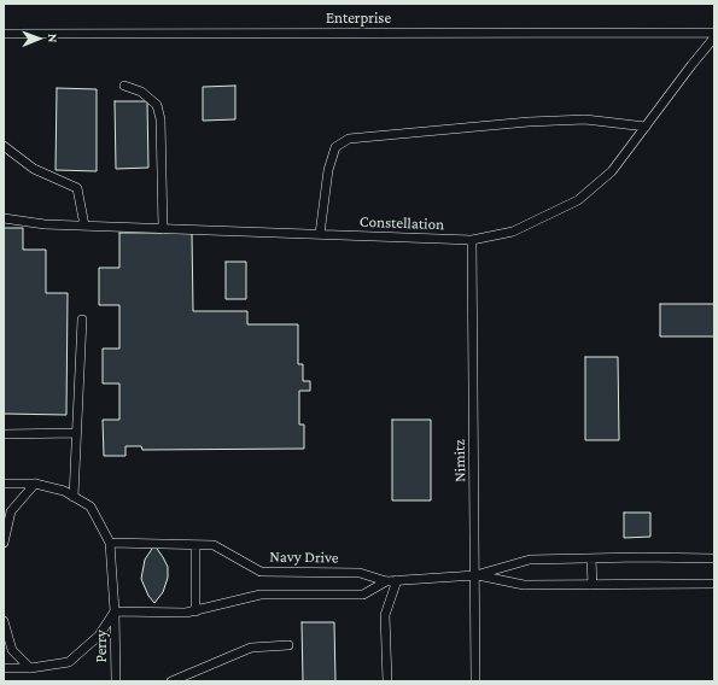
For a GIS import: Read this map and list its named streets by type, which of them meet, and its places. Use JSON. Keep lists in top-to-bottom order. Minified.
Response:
{"streets":{"lane":["Enterprise","Constellation","Nimitz","Navy Drive","Perry"]},"crossings":[["Constellation","Nimitz"],["Nimitz","Navy Drive"],["Navy Drive","Perry"]],"north":"right"}
